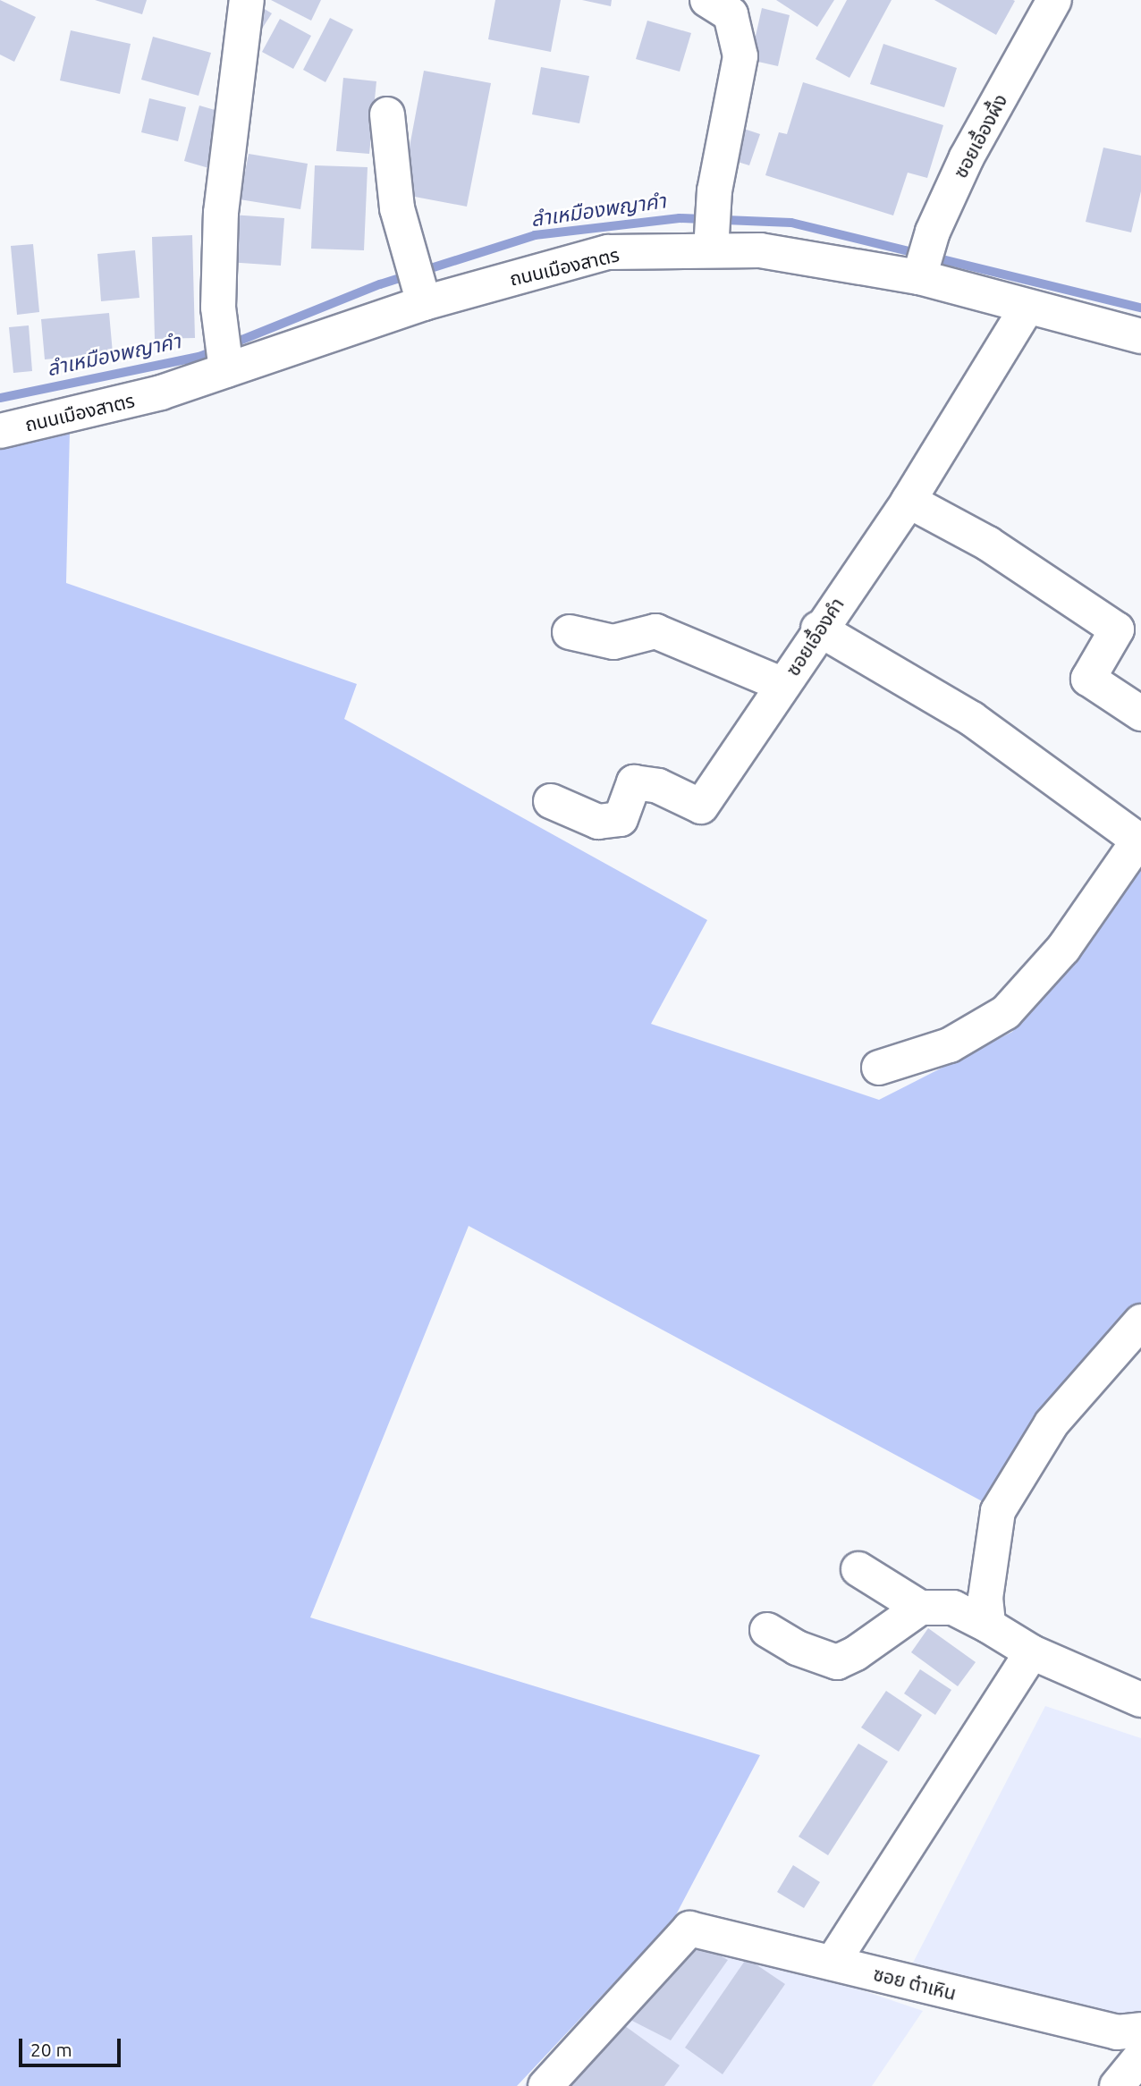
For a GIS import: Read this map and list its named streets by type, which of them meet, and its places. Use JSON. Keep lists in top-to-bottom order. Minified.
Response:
{"streets":{"street":["ซอยเอื้องผื้ง","ถนนเมืองสาตร","ซอยเอื้องคำ","ซอย ต๋าเหิน"]},"crossings":[["ซอยเอื้องผื้ง","ถนนเมืองสาตร"],["ถนนเมืองสาตร","ซอยเอื้องคำ"]],"water":["ลำเหมืองพญาคำ"],"scale_bar":"20 m"}
